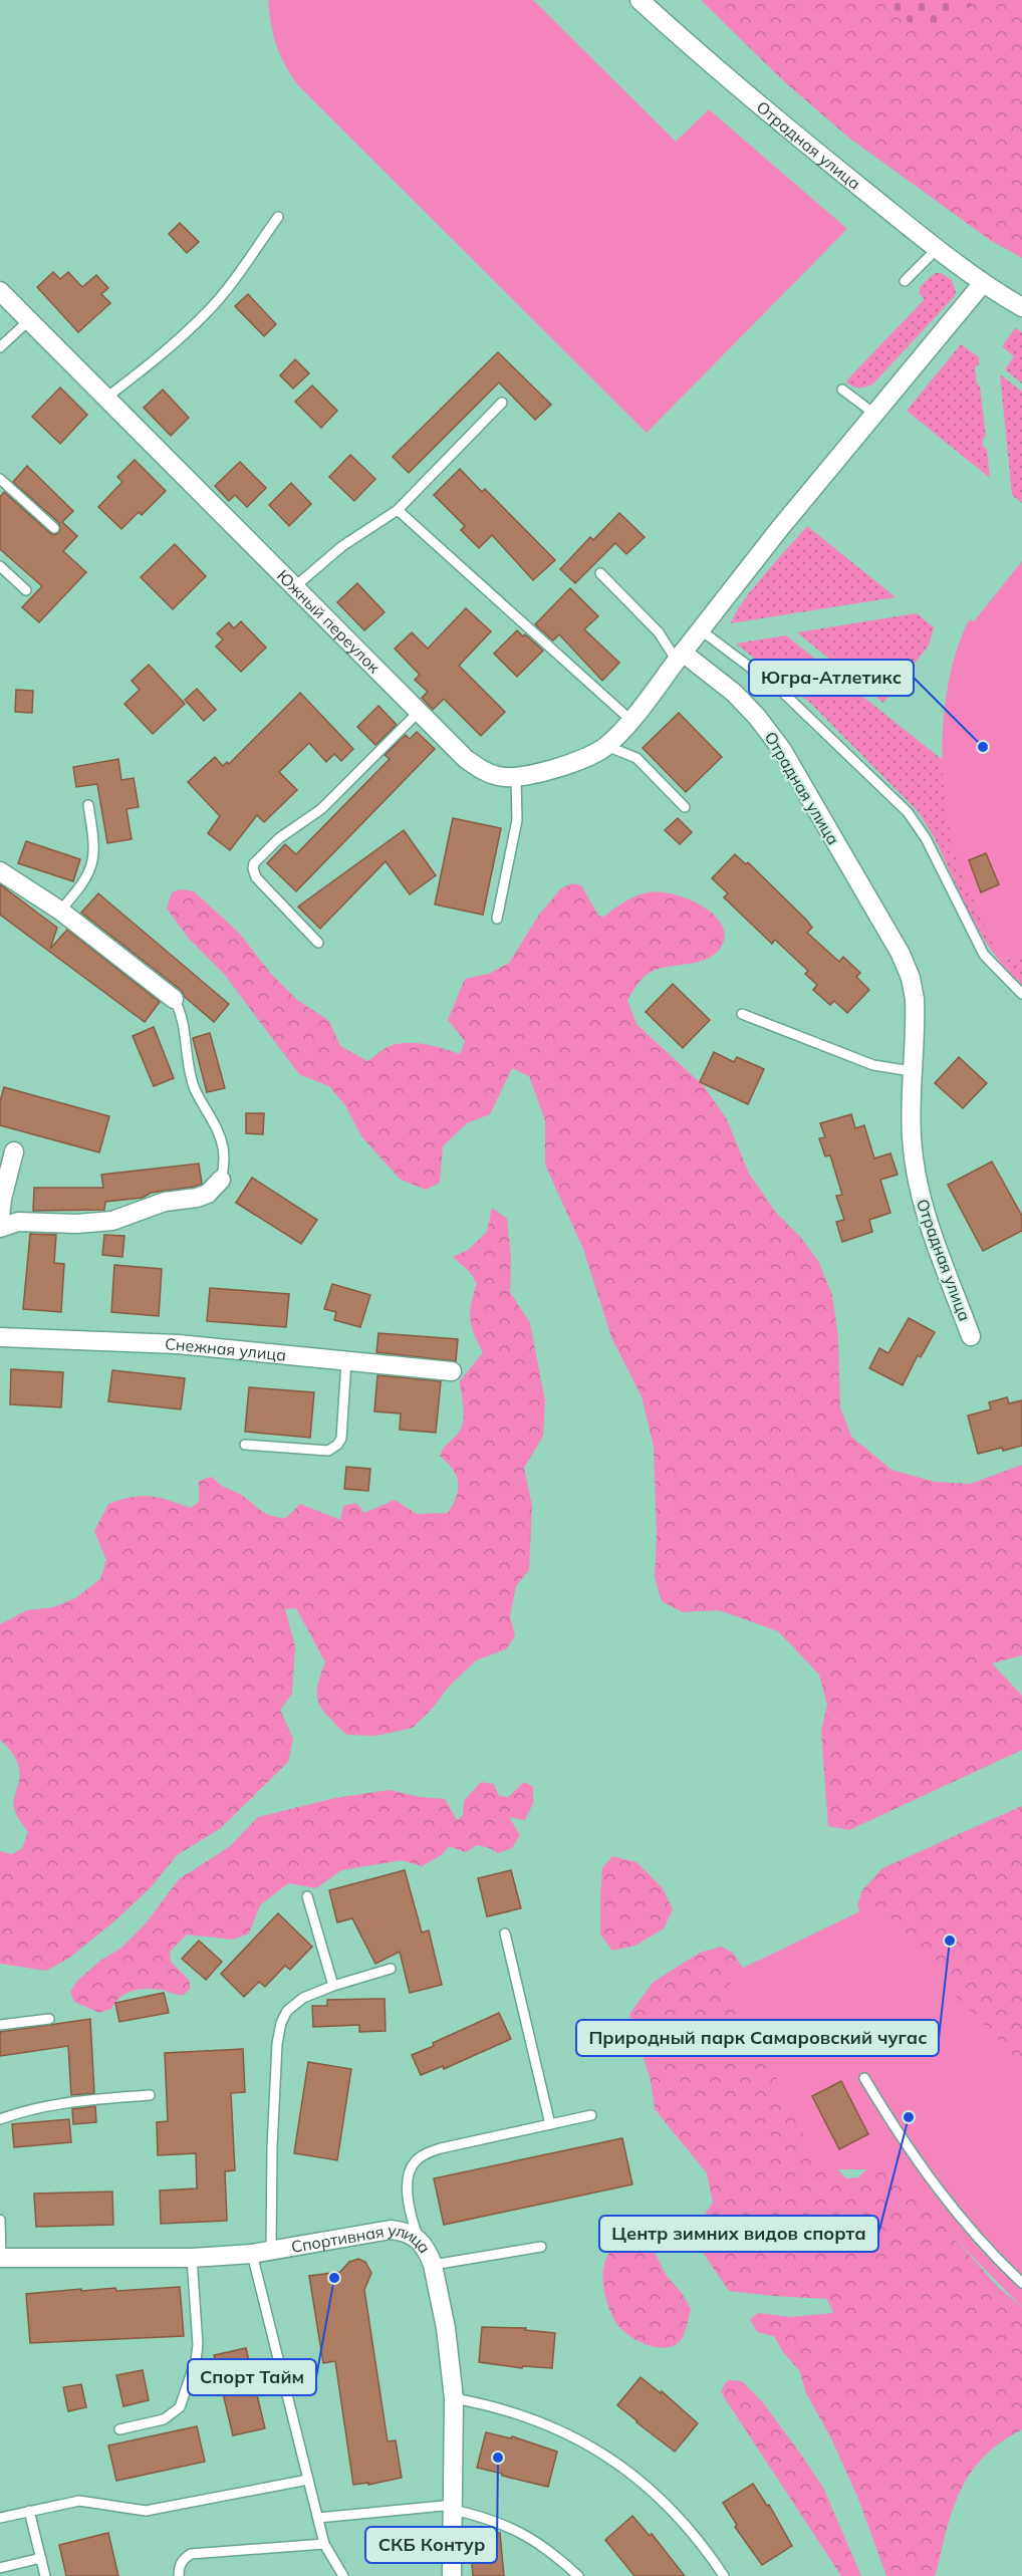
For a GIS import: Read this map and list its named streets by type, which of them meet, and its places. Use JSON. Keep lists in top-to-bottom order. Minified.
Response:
{"streets":{"street":["Отрадная улица","Южный переулок","Снежная улица","Спортивная улица"]},"crossings":[["Отрадная улица","Южный переулок"]],"places":["Югра-Атлетикс","Природный парк Самаровский чугас","Центр зимних видов спорта","Спорт Тайм","СКБ Контур"]}
